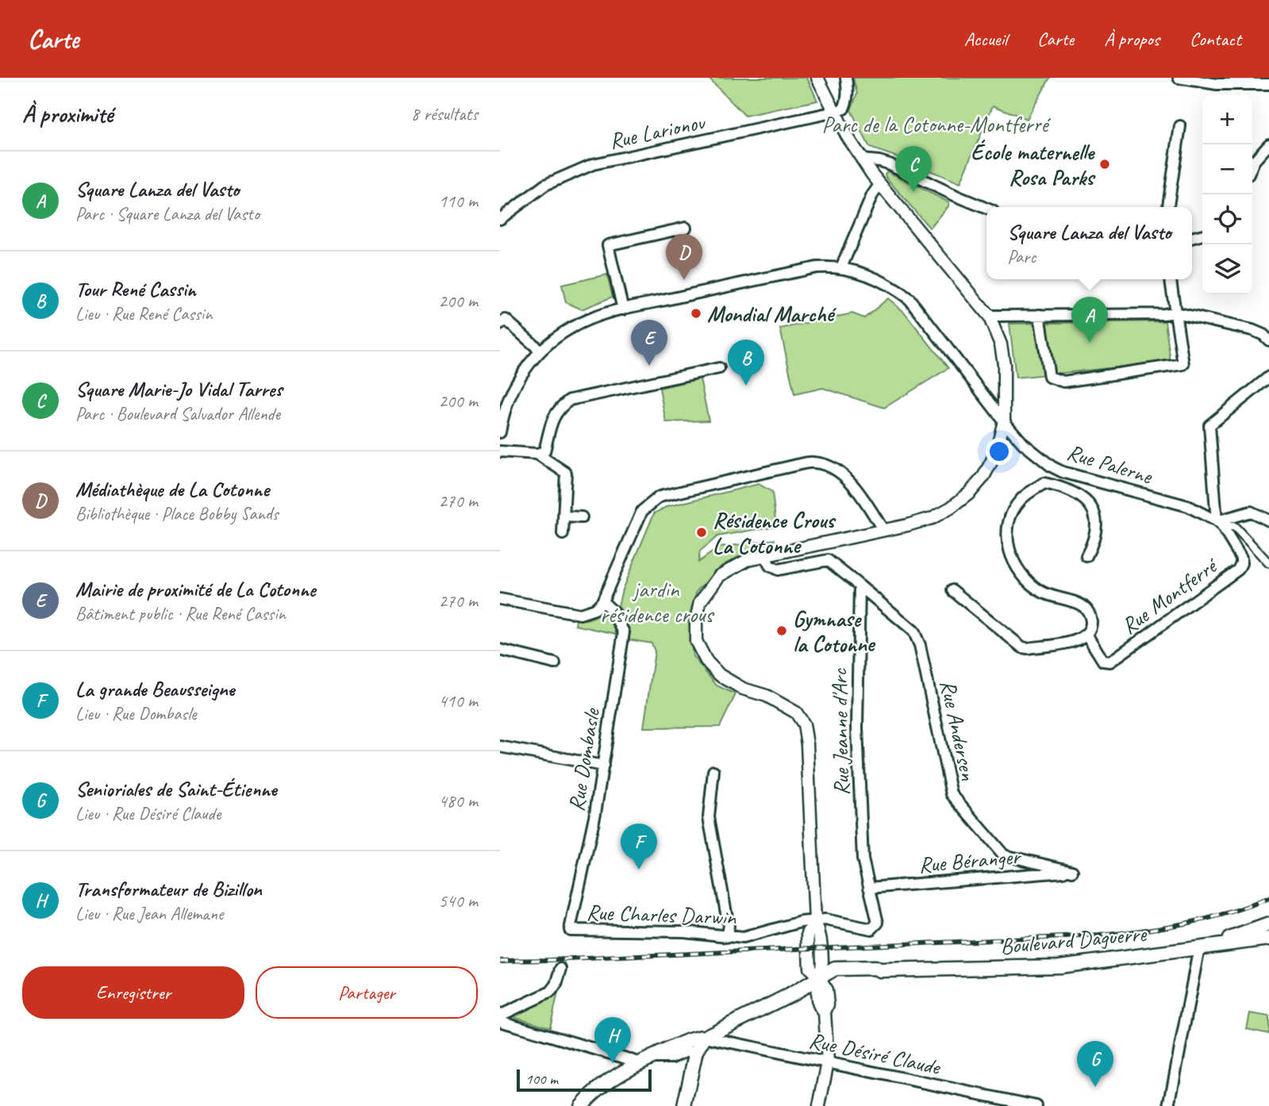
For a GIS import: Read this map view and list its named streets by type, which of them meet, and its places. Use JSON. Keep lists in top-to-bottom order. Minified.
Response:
{"streets":{"main road":["Boulevard Daguerre"],"street":["Rue Larionov","Rue Palerne","Rue Montferré","Rue Andersen","Rue Jeanne d'Arc","Rue Dombasle","Rue Béranger","Rue Charles Darwin","Rue Désiré Claude"]},"crossings":[["Rue Palerne","Rue Montferré"],["Rue Andersen","Rue Jeanne d'Arc"],["Rue Andersen","Rue Béranger"],["Rue Jeanne d'Arc","Rue Béranger"],["Rue Jeanne d'Arc","Rue Charles Darwin"],["Rue Dombasle","Rue Charles Darwin"],["Boulevard Daguerre","Rue Désiré Claude"]],"parks":["Parc de la Cotonne-Montferré","jardin résidence crous"],"places":["École maternelle Rosa Parks","Mondial Marché","Résidence Crous La Cotonne","Gymnase la Cotonne"],"scale_bar":"100 m","page":{"header":"Carte","nav":["Accueil","Carte","À propos","Contact"],"heading":["À proximité","8 résultats"],"map_buttons":["+","−"],"pins":["C","D","A","E","B","F","H","G"],"list":[{"mark":"A","name":"Square Lanza del Vasto","note":"Parc · Square Lanza del Vasto","value":"110 m"},{"mark":"B","name":"Tour René Cassin","note":"Lieu · Rue René Cassin","value":"200 m"},{"mark":"C","name":"Square Marie-Jo Vidal Tarres","note":"Parc · Boulevard Salvador Allende","value":"200 m"},{"mark":"D","name":"Médiathèque de La Cotonne","note":"Bibliothèque · Place Bobby Sands","value":"270 m"},{"mark":"E","name":"Mairie de proximité de La Cotonne","note":"Bâtiment public · Rue René Cassin","value":"270 m"},{"mark":"F","name":"La grande Beausseigne","note":"Lieu · Rue Dombasle","value":"410 m"},{"mark":"G","name":"Senioriales de Saint-Étienne","note":"Lieu · Rue Désiré Claude","value":"480 m"},{"mark":"H","name":"Transformateur de Bizillon","note":"Lieu · Rue Jean Allemane","value":"540 m"}],"popup":["Square Lanza del Vasto","Parc"],"buttons":["Enregistrer","Partager"],"scale":"100 m"}}
